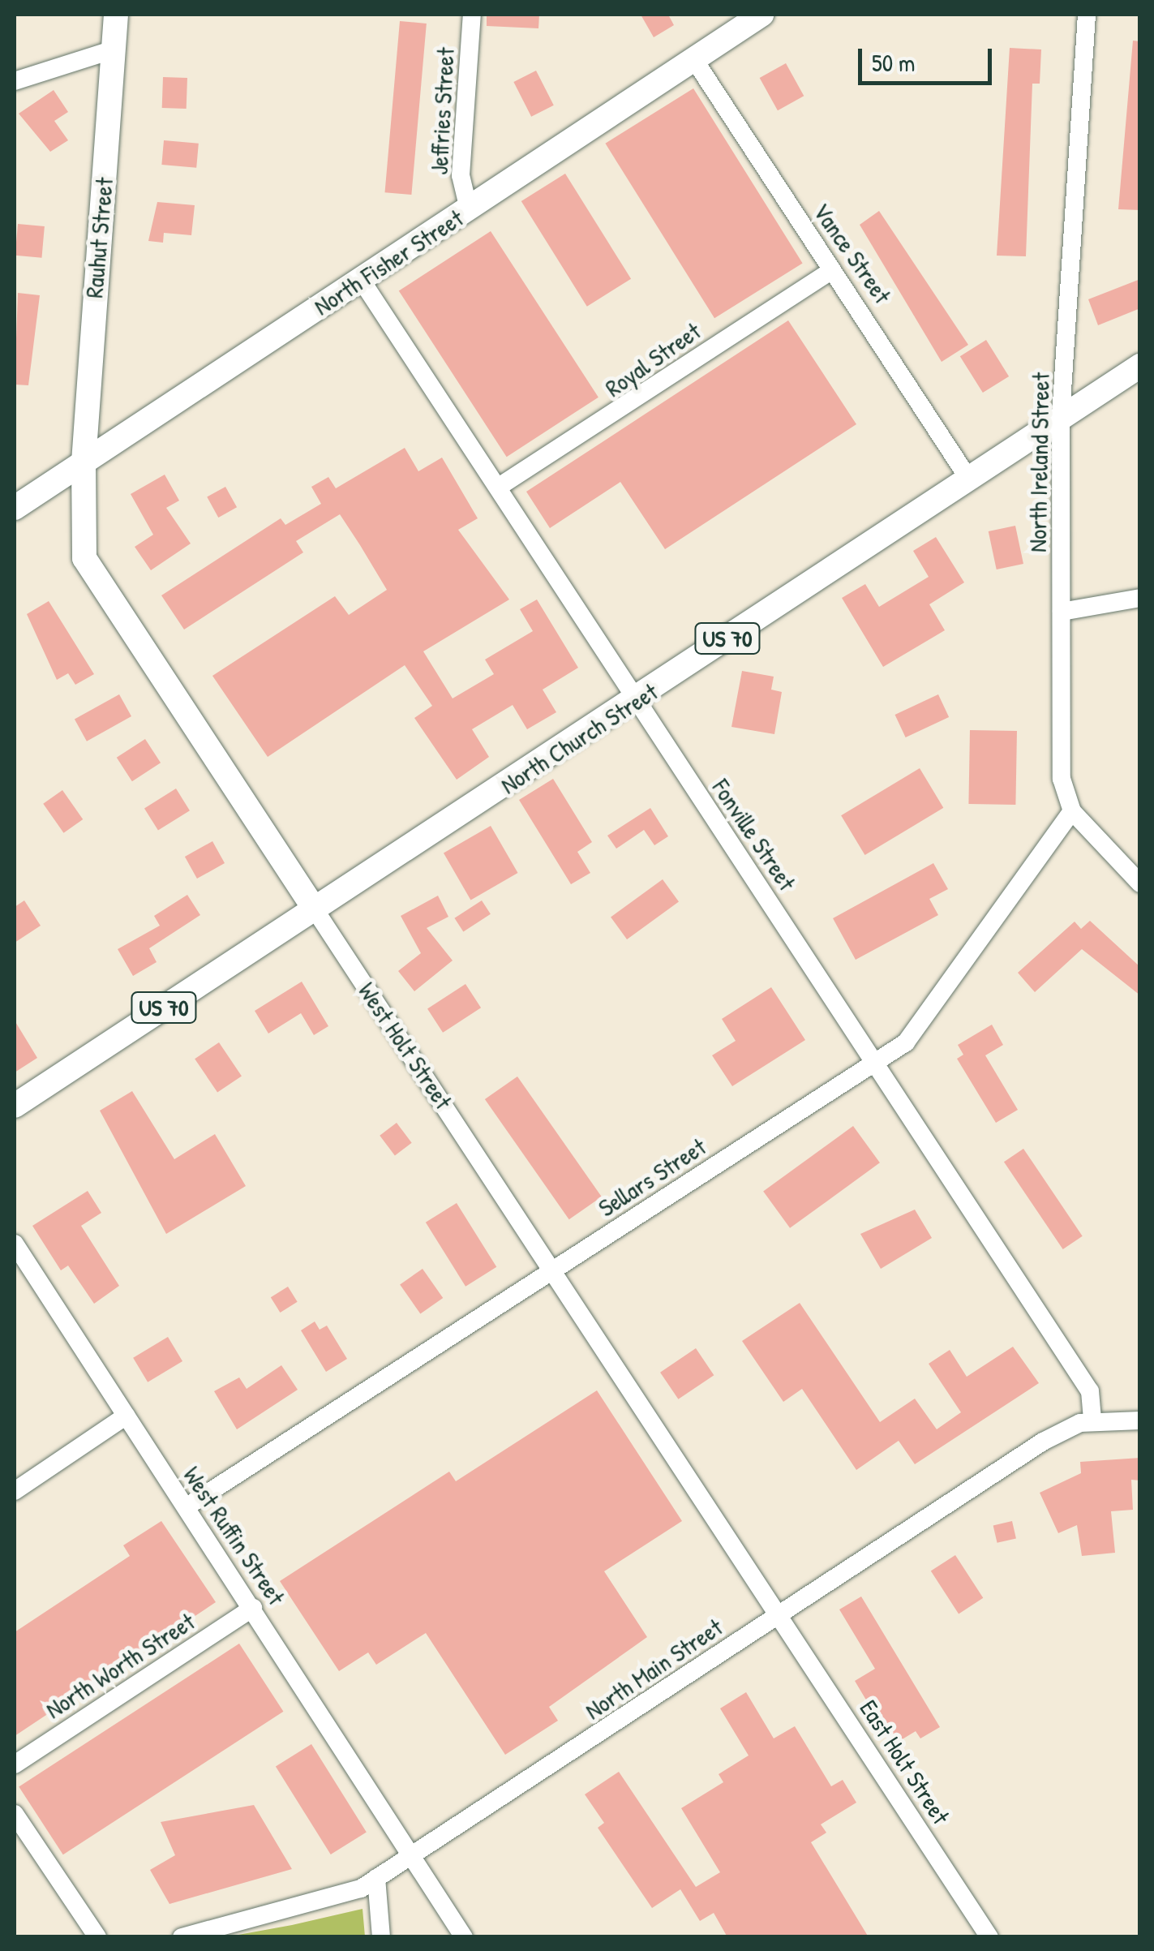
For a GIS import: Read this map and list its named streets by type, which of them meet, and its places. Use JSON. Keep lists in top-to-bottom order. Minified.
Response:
{"streets":{"main road":["Rauhut Street","North Fisher Street","US 70","North Church Street","West Holt Street"],"street":["Jeffries Street","Vance Street","Royal Street","North Ireland Street","Fonville Street","Sellars Street","West Ruffin Street","North Worth Street","North Main Street","East Holt Street"]},"crossings":[["Jeffries Street","North Fisher Street"],["Rauhut Street","North Fisher Street"],["Rauhut Street","West Holt Street"],["Vance Street","North Fisher Street"],["Vance Street","Royal Street"],["Vance Street","North Church Street"],["North Fisher Street","Fonville Street"],["North Fisher Street","West Holt Street"],["Royal Street","Fonville Street"],["North Ireland Street","North Church Street"],["North Ireland Street","Sellars Street"],["North Church Street","Fonville Street"],["North Church Street","West Holt Street"],["Fonville Street","Sellars Street"],["Fonville Street","North Main Street"],["West Holt Street","Sellars Street"],["West Holt Street","North Main Street"],["West Holt Street","East Holt Street"],["Sellars Street","West Ruffin Street"],["West Ruffin Street","North Worth Street"],["West Ruffin Street","North Main Street"],["North Main Street","East Holt Street"]],"scale_bar":"50 m"}
